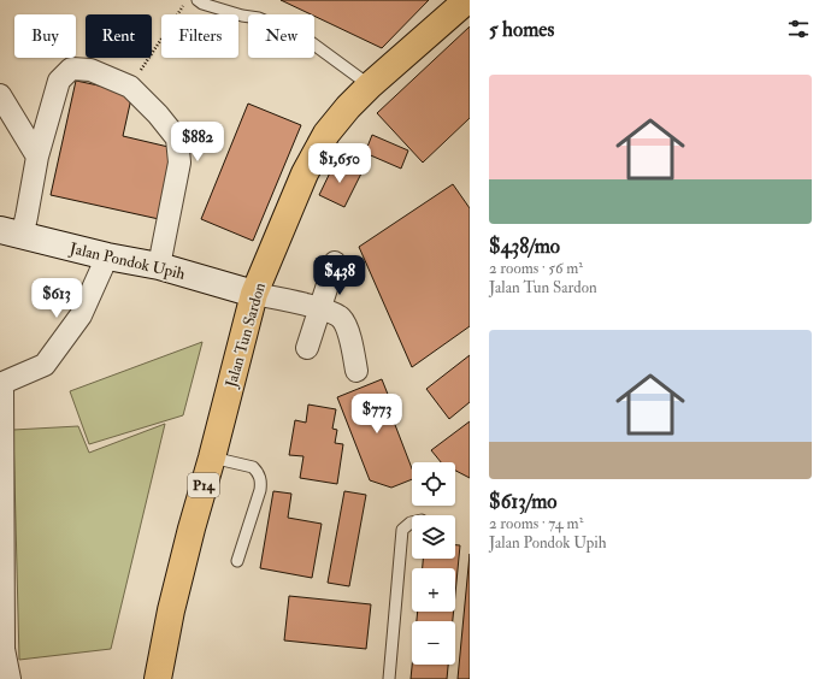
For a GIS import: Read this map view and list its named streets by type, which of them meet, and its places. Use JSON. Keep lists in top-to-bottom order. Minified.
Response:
{"streets":{"main road":["Jalan Pondok Upih","Jalan Tun Sardon","P14"]},"crossings":[["Jalan Pondok Upih","Jalan Tun Sardon"]],"page":{"heading":"5 homes","chip":["Buy","Rent","Filters","New"],"list":[{"name":"$438/mo","note":"2 rooms · 56 m² · Jalan Tun Sardon"},{"name":"$613/mo","note":"2 rooms · 74 m² · Jalan Pondok Upih"}],"price":["$882","$1,650","$438","$613","$773"],"map_buttons":["+","−"]}}
